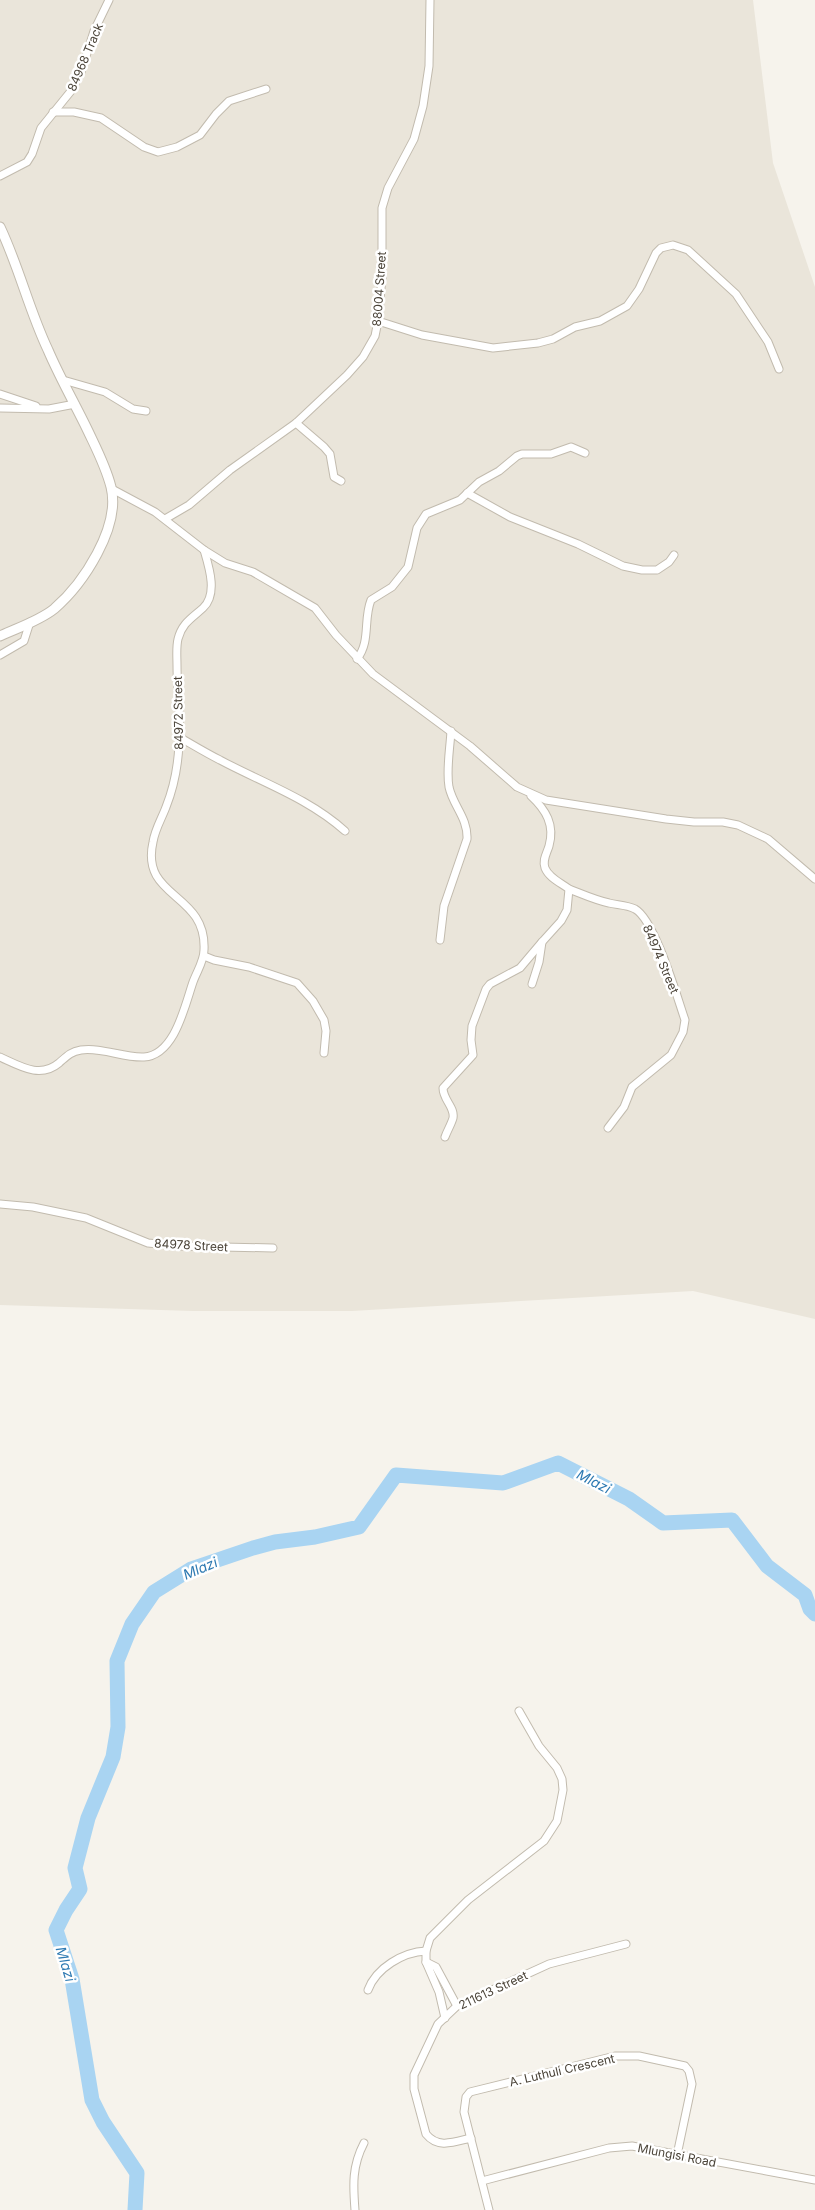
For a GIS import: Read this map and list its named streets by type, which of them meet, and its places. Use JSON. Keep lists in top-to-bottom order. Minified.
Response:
{"streets":{"street":["84968 Track","88004 Street","84972 Street","84974 Street","84978 Street","211613 Street","A. Luthuli Crescent","Mlungisi Road"]},"crossings":[["211613 Street","A. Luthuli Crescent"],["A. Luthuli Crescent","Mlungisi Road"]],"water":["Mlazi"]}
